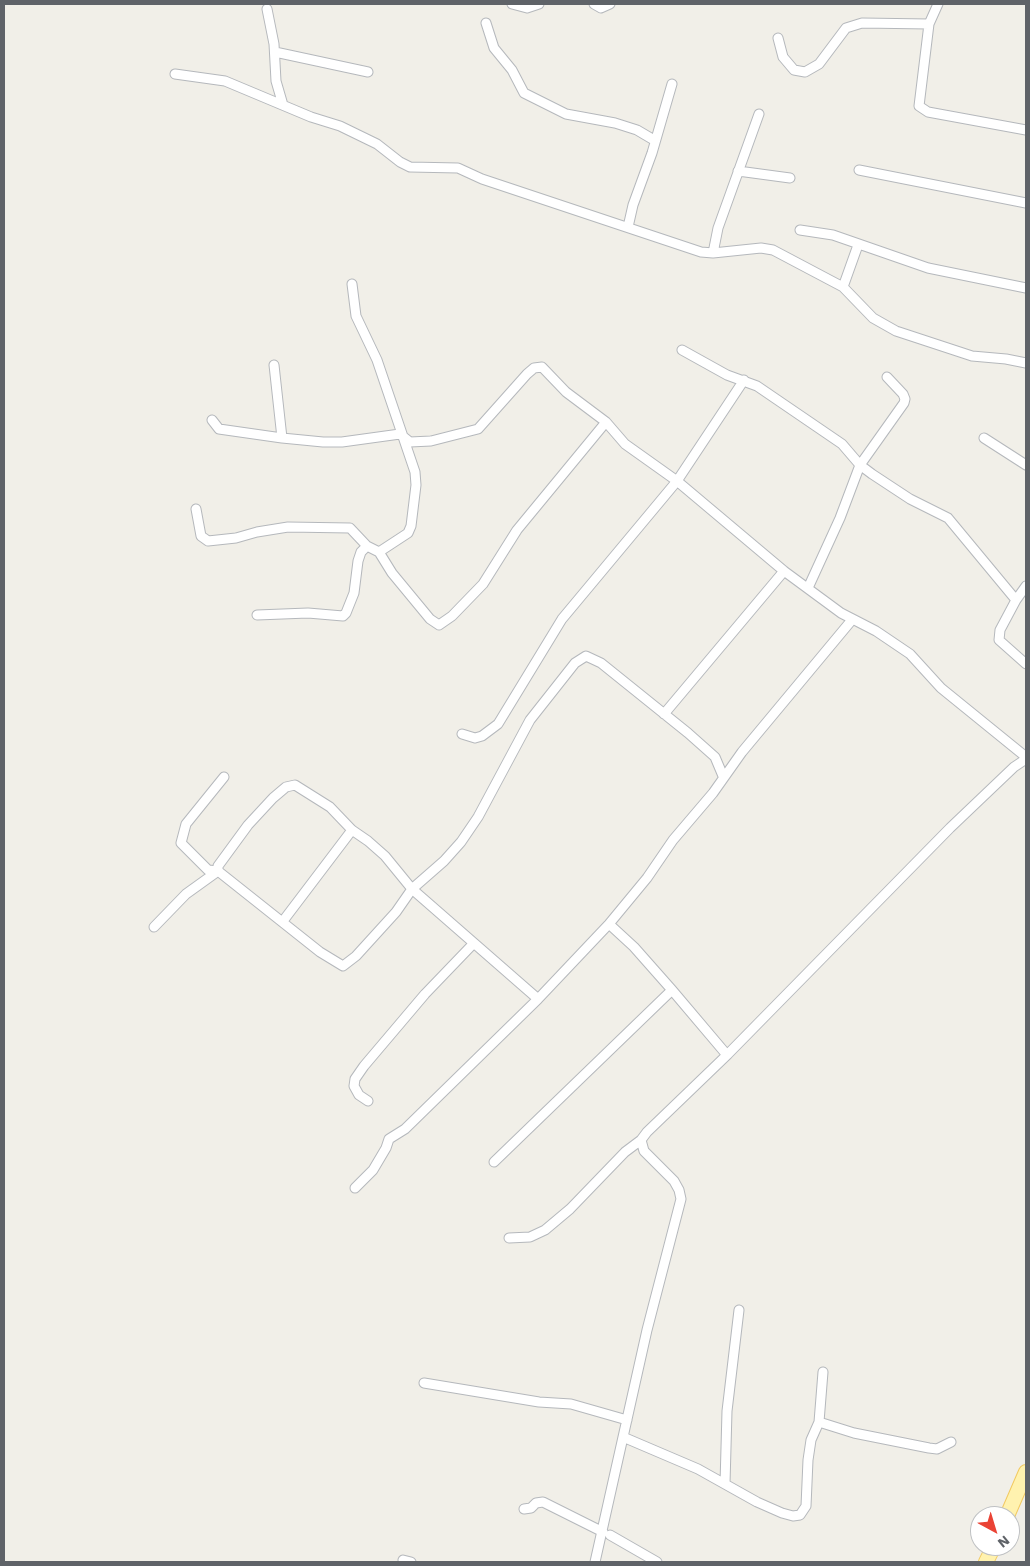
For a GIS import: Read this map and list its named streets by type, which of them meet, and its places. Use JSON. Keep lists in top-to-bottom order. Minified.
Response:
{"north":"bottom right"}
